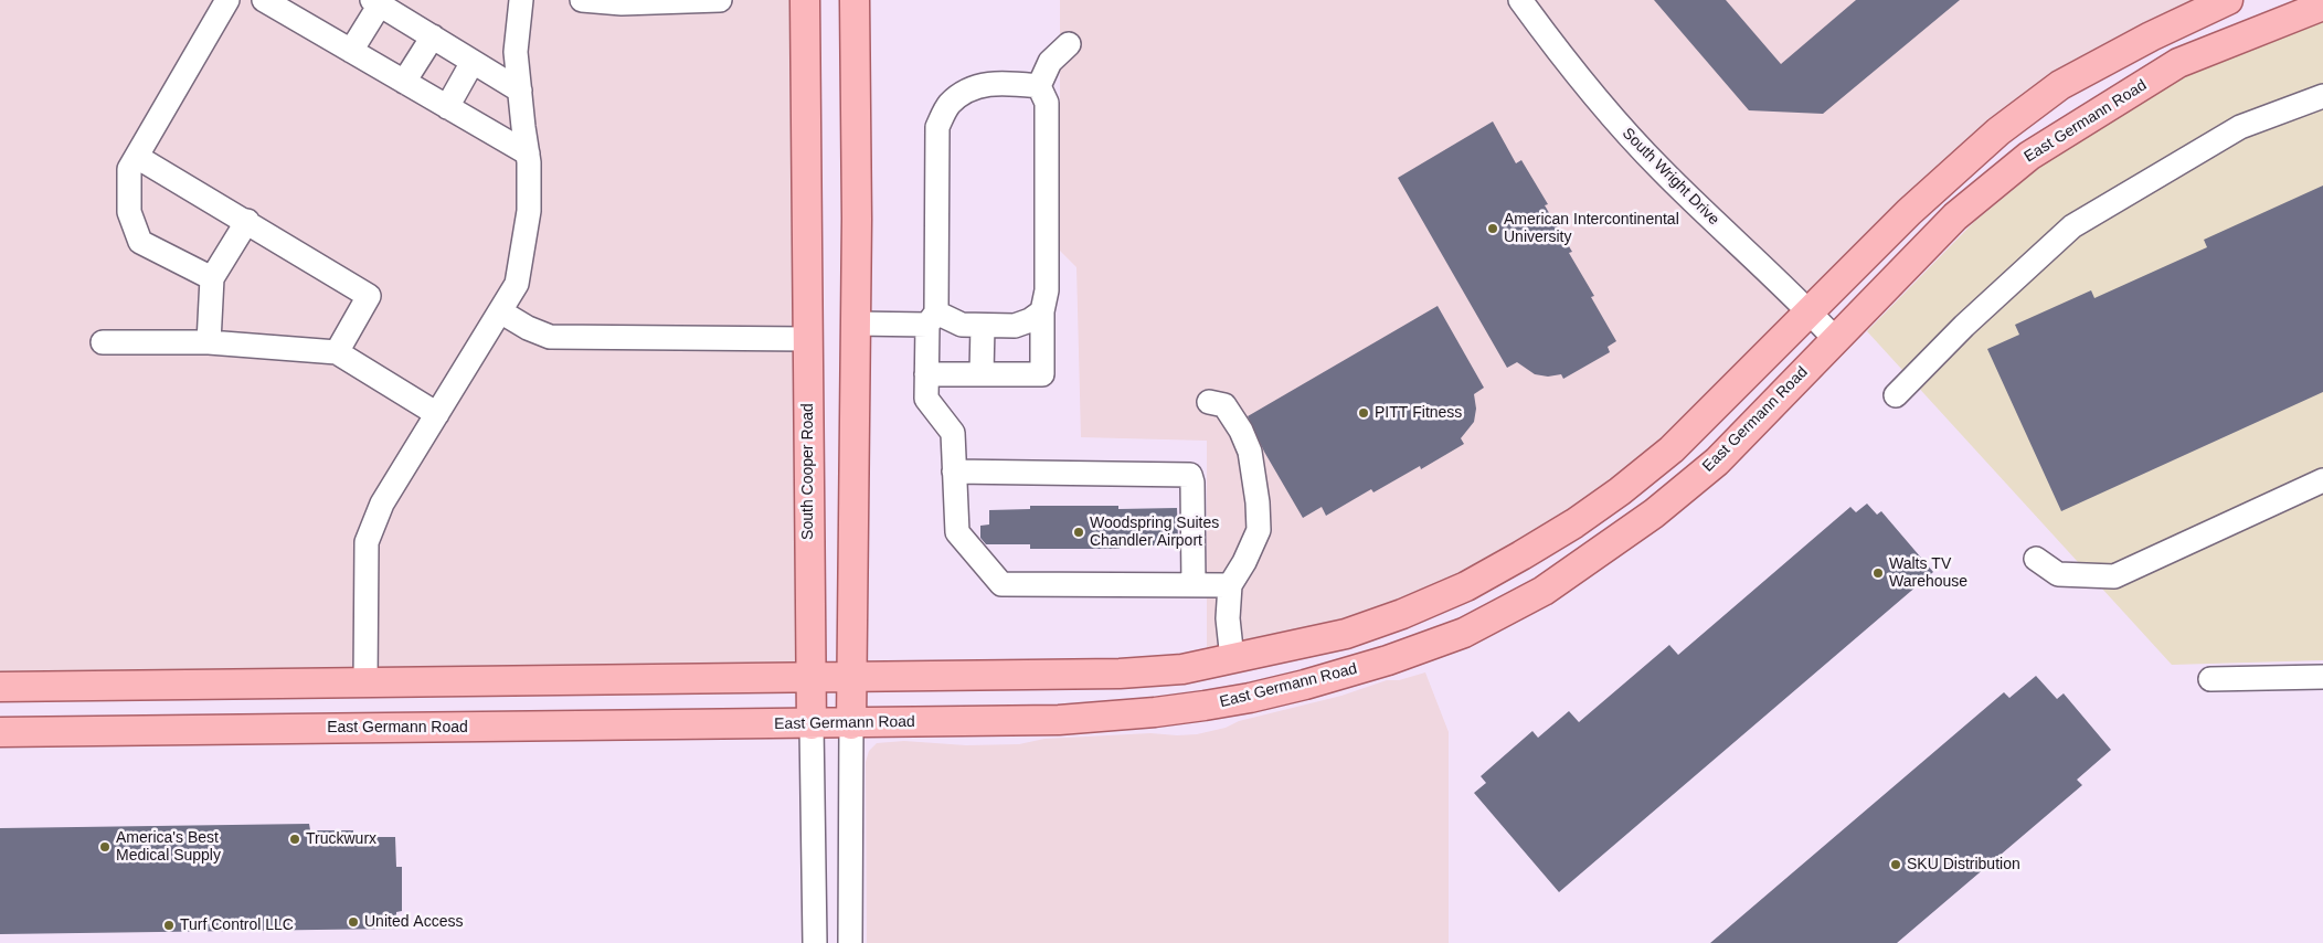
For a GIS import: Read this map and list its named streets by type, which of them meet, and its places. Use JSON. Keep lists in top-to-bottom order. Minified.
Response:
{"streets":{"main road":["East Germann Road","South Cooper Road"],"street":["South Wright Drive"]},"crossings":[["East Germann Road","South Wright Drive"],["East Germann Road","South Cooper Road"]],"places":["American Intercontinental University","PITT Fitness","Woodspring Suites Chandler Airport","Walts TV Warehouse","Truckwurx","America's Best Medical Supply","SKU Distribution","United Access","Turf Control LLC"]}
